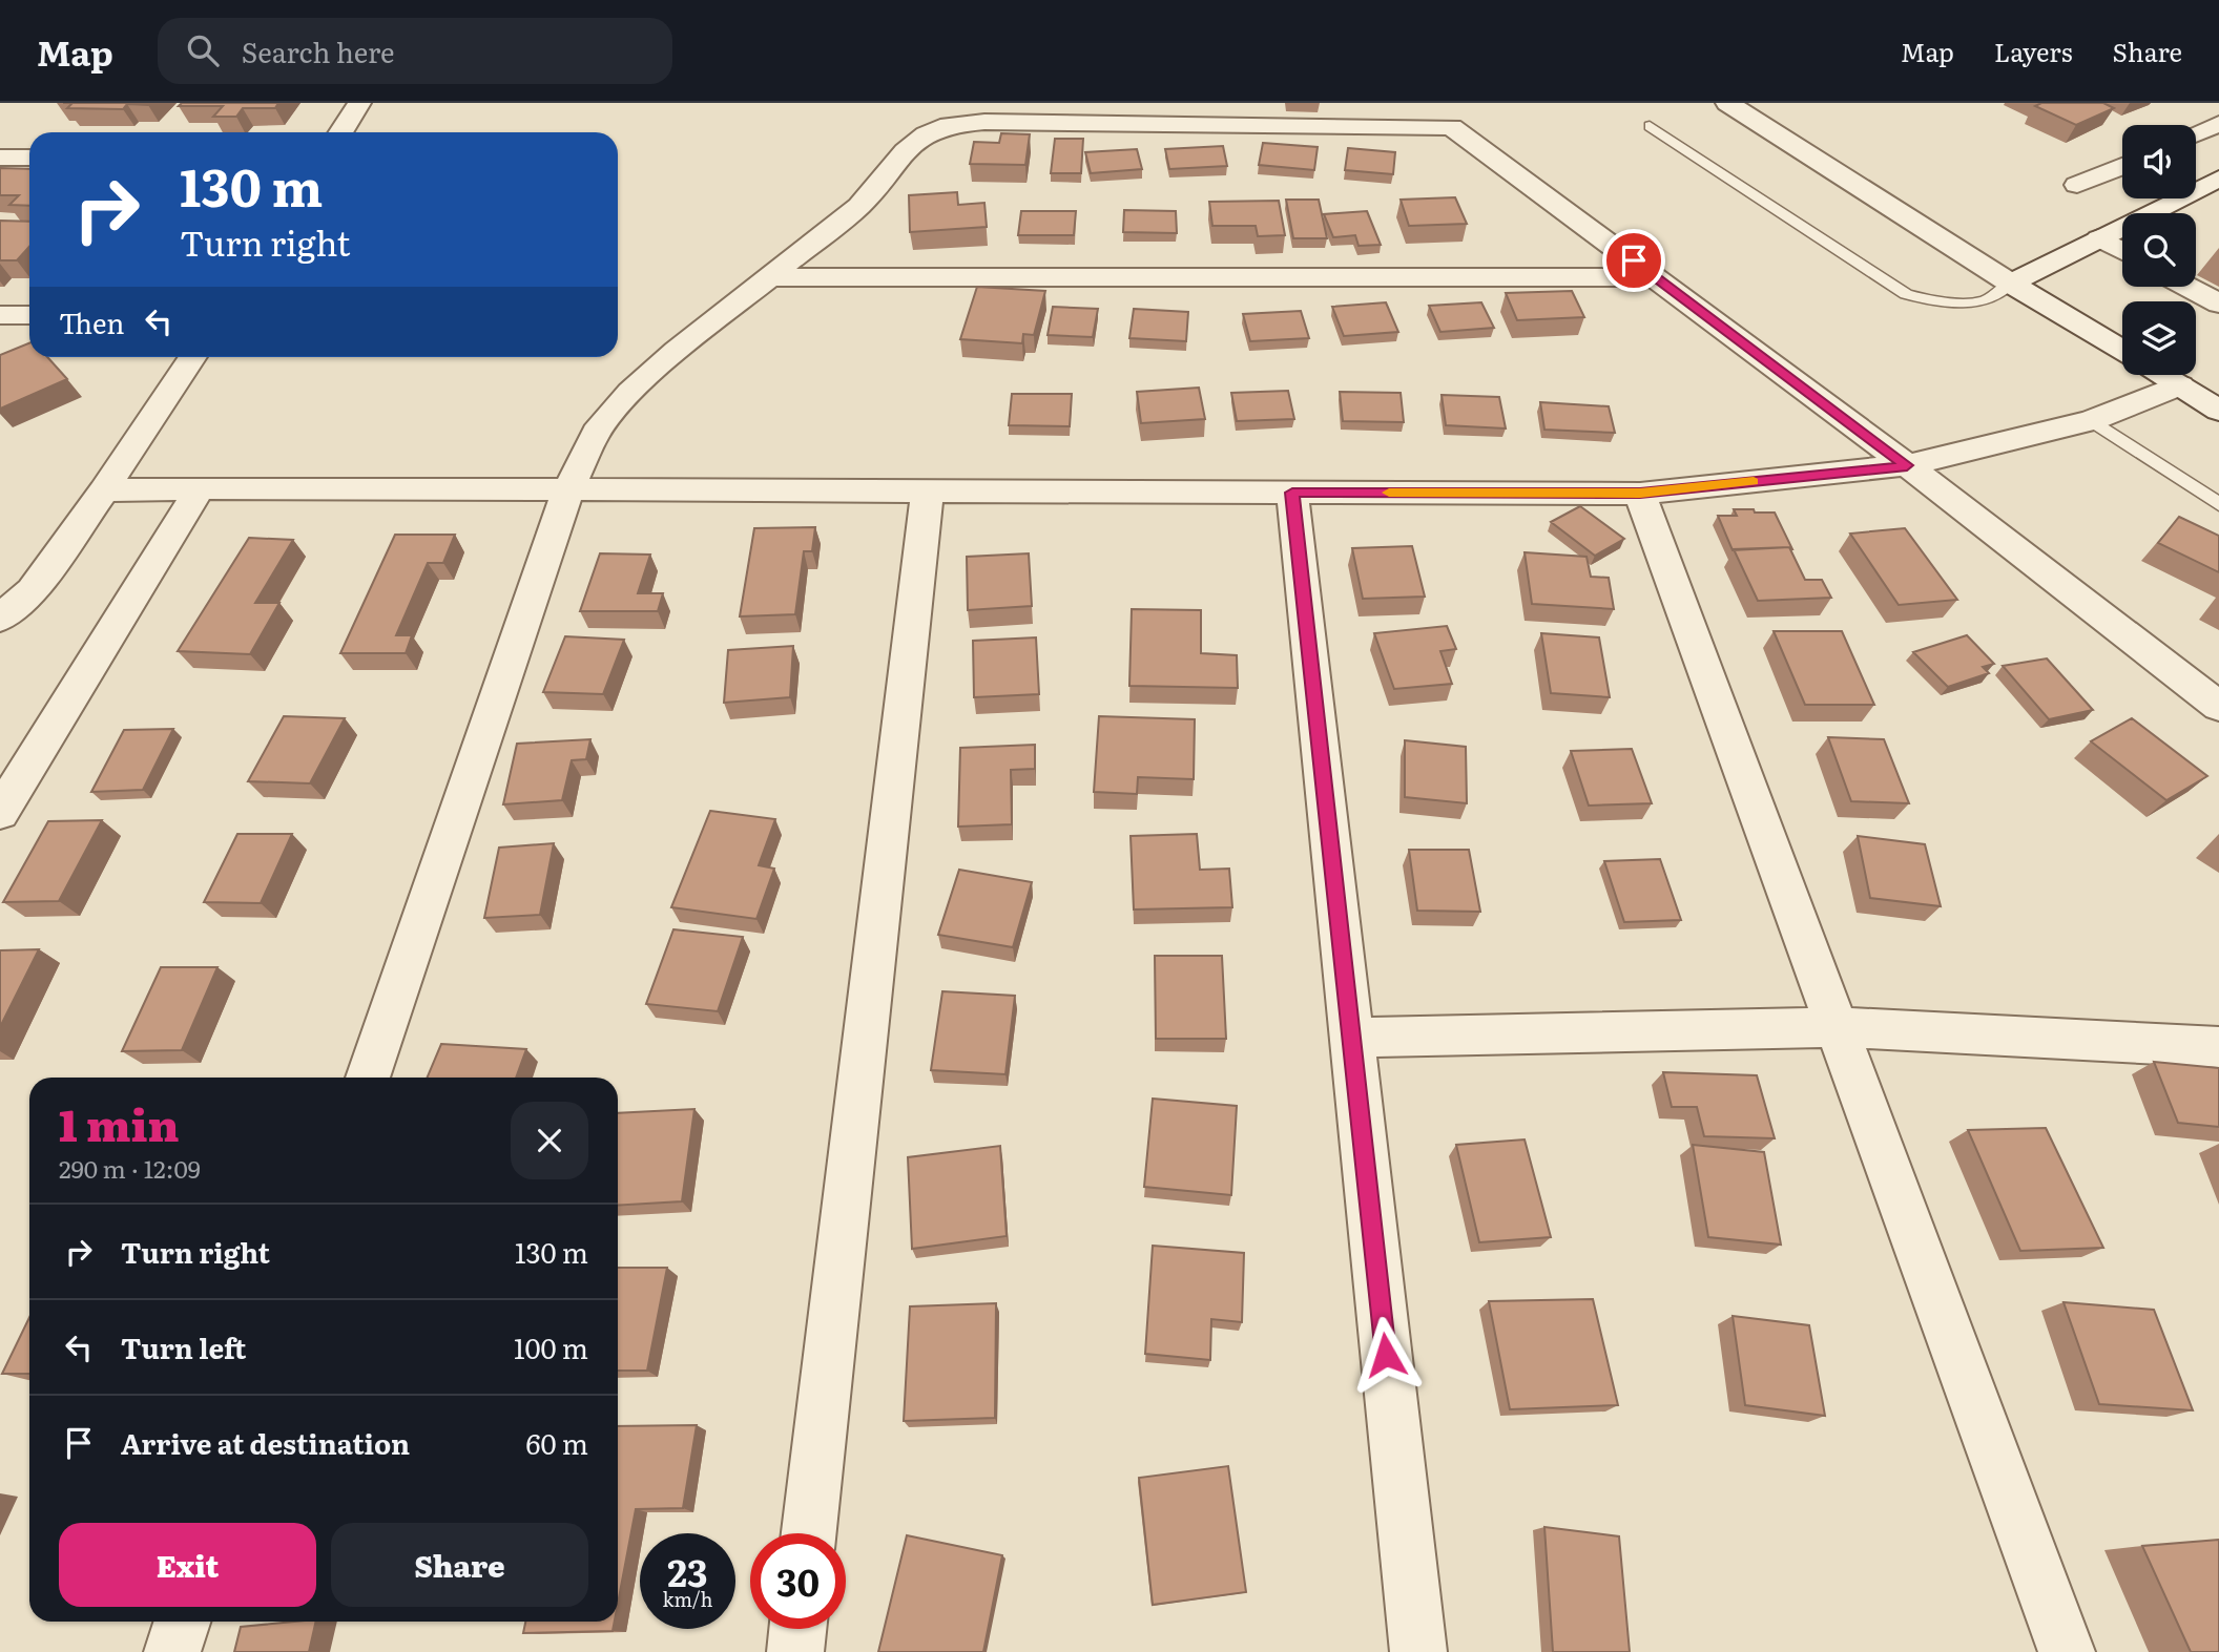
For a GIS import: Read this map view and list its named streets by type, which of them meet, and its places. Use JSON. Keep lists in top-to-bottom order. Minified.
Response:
{"page":{"header":"Map","search":"Search here","nav":["Map","Layers","Share"],"turn":["130 m","Turn right"],"then":"Then","heading":["1 min","290 m · 12:09"],"list":[{"name":"Turn right","value":"130 m"},{"name":"Turn left","value":"100 m"},{"name":"Arrive at destination","value":"60 m"}],"buttons":["Exit","Share"],"speed":"23 km/h","limit":"30"}}
